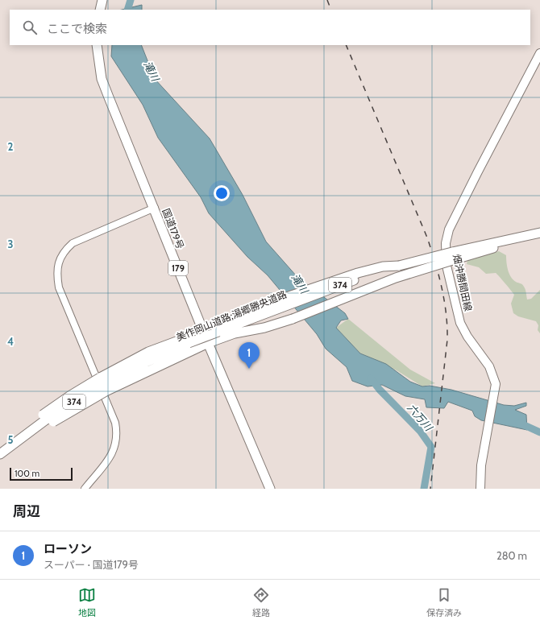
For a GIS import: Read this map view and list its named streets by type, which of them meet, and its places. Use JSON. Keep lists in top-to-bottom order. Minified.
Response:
{"streets":{"highway":["国道179号","179","374","美作岡山道路;湯郷勝央道路"],"main road":["畑沖勝間田線"]},"water":["滝川","六万川"],"scale_bar":"100 m","page":{"search":"ここで検索","pins":"1","scale":"100 m","heading":"周辺","list":[{"mark":"1","name":"ローソン","note":"スーパー · 国道179号","value":"280 m"}],"nav":["地図","経路","保存済み"]},"grid":{"rows":["2","3","4","5"]}}
